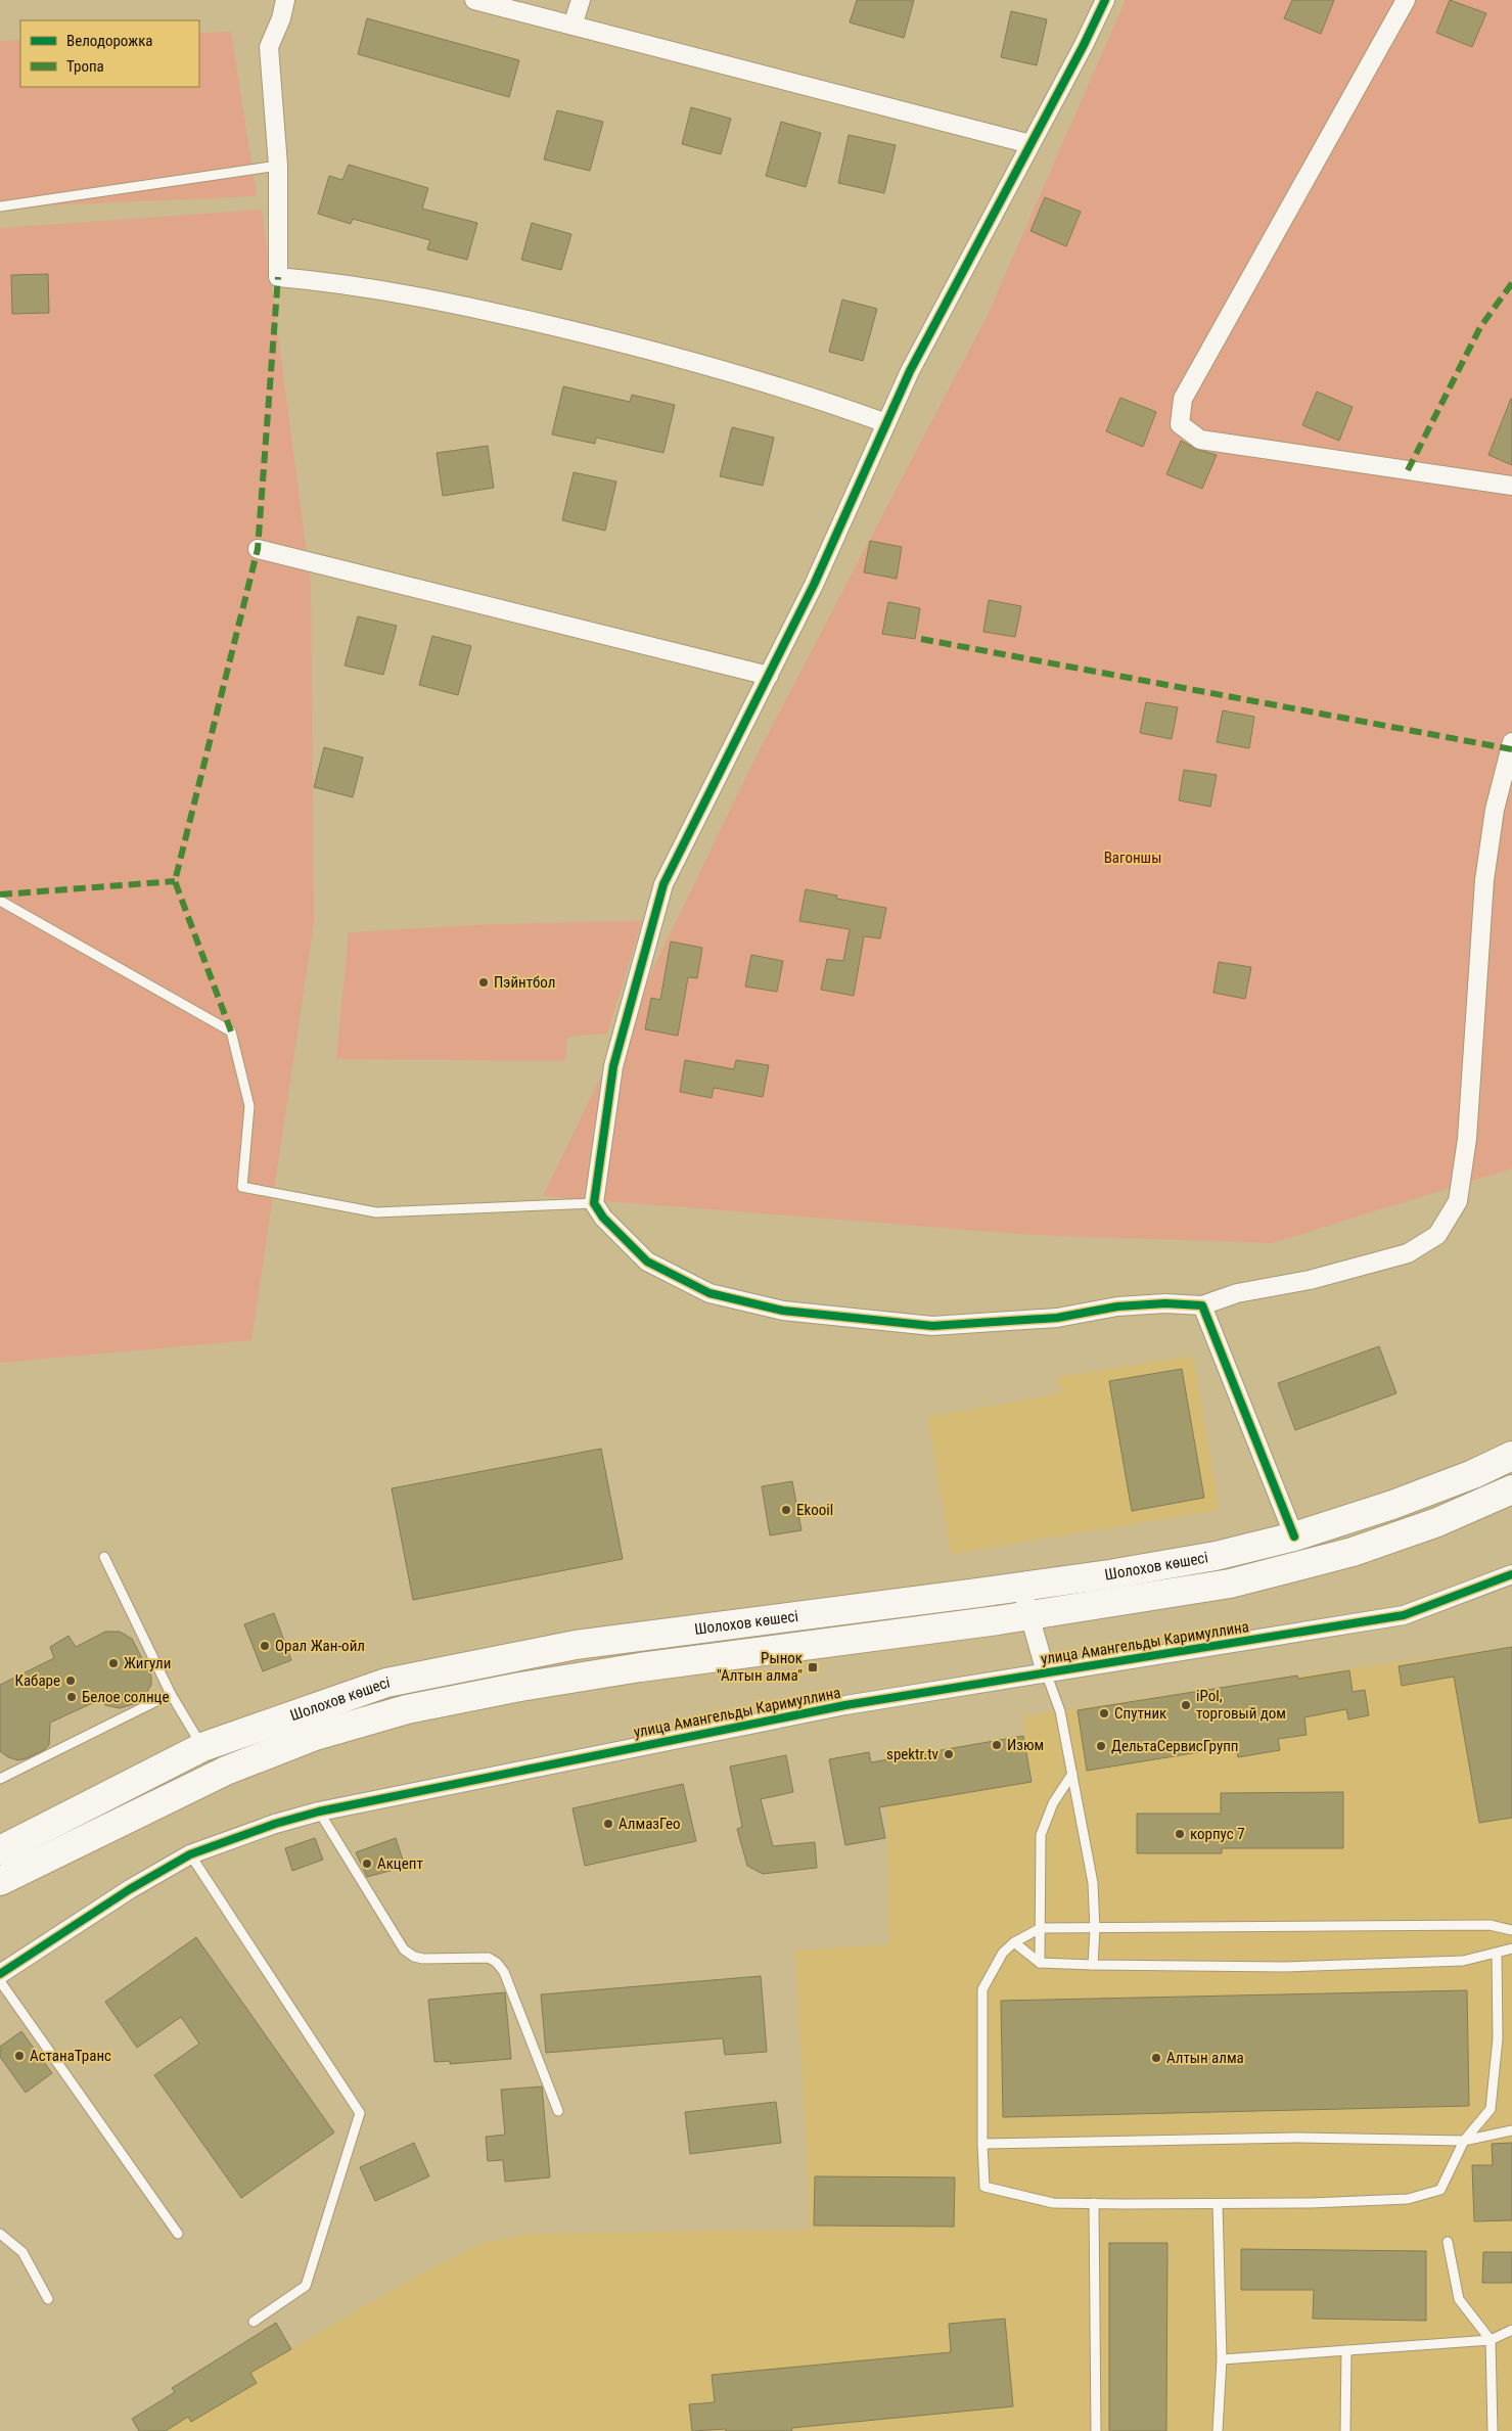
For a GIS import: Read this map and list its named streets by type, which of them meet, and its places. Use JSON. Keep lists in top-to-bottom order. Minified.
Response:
{"streets":{"highway":["Шолохов көшесі"],"street":["улица Амангельды Каримуллина"]},"parks":["Вагоншы"],"places":{"other":["Пэйнтбол","Ekooil","Орал Жан-ойл","Жигули","Кабаре","Белое солнце","iPol, торговый дом","Спутник","Изюм","ДельтаСервисГрупп","spektr.tv","АлмазГео","корпус 7","Акцепт","АстанаТранс","Алтын алма"],"transit":["Рынок \"Алтын алма\""]},"legend":["Велодорожка","Тропа"]}
